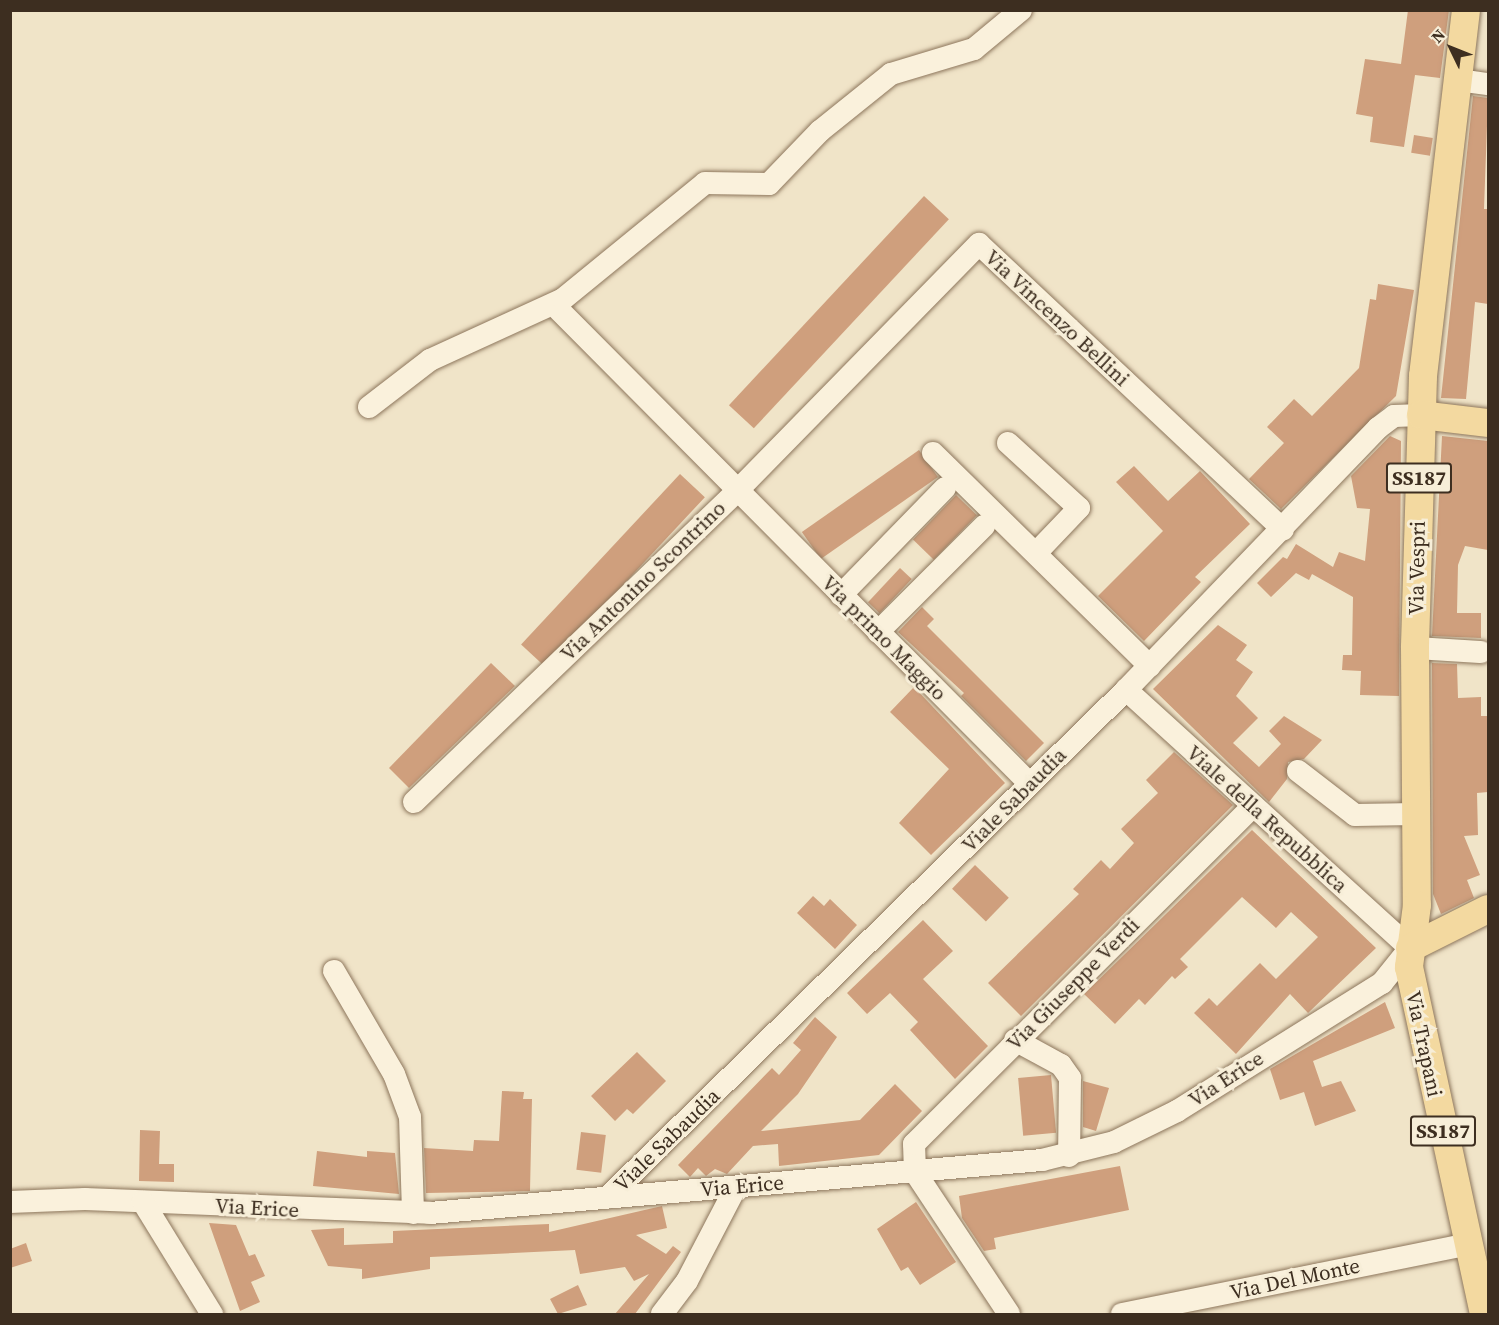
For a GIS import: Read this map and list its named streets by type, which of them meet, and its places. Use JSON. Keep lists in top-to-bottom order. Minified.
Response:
{"streets":{"main road":["SS187","Via Vespri","Via Trapani"],"street":["Via Vincenzo Bellini","Via Antonino Scontrino","Via primo Maggio","Viale Sabaudia","Viale della Repubblica","Via Giuseppe Verdi","Via Erice","Via Del Monte"]},"crossings":[["Via Vincenzo Bellini","Via Antonino Scontrino"],["Via Vincenzo Bellini","Via primo Maggio"],["Via Vincenzo Bellini","Viale Sabaudia"],["Via Vespri","Viale Sabaudia"],["Via Vespri","Viale della Repubblica"],["Via Vespri","Via Trapani"],["Via Vespri","Via Erice"],["Via Antonino Scontrino","Via primo Maggio"],["Via primo Maggio","Viale Sabaudia"],["Viale Sabaudia","Viale della Repubblica"],["Viale Sabaudia","Via Erice"],["Viale della Repubblica","Via Giuseppe Verdi"],["Viale della Repubblica","Via Trapani"],["Viale della Repubblica","Via Erice"],["Via Giuseppe Verdi","Via Erice"],["Via Trapani","Via Erice"],["Via Trapani","Via Del Monte"]],"north":"top left"}
